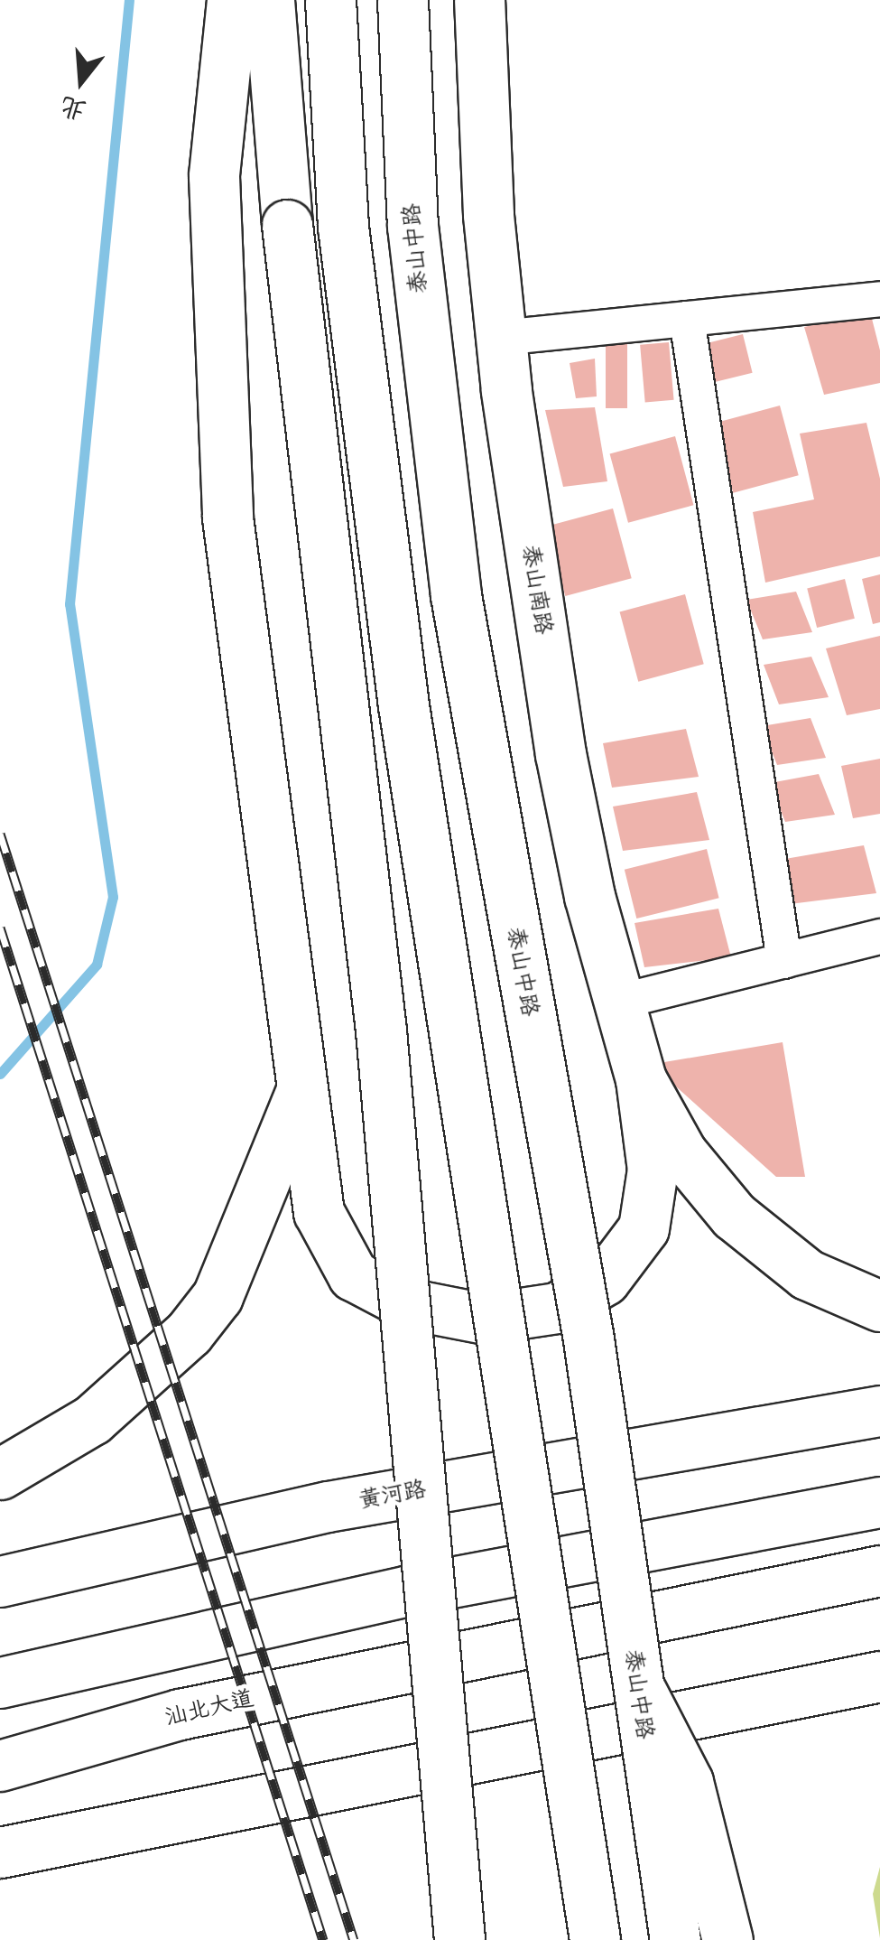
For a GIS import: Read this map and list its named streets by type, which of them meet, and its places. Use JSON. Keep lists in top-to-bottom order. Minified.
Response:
{"streets":{"main road":["泰山中路","泰山南路","黄河路","汕北大道"]},"north":"bottom"}
